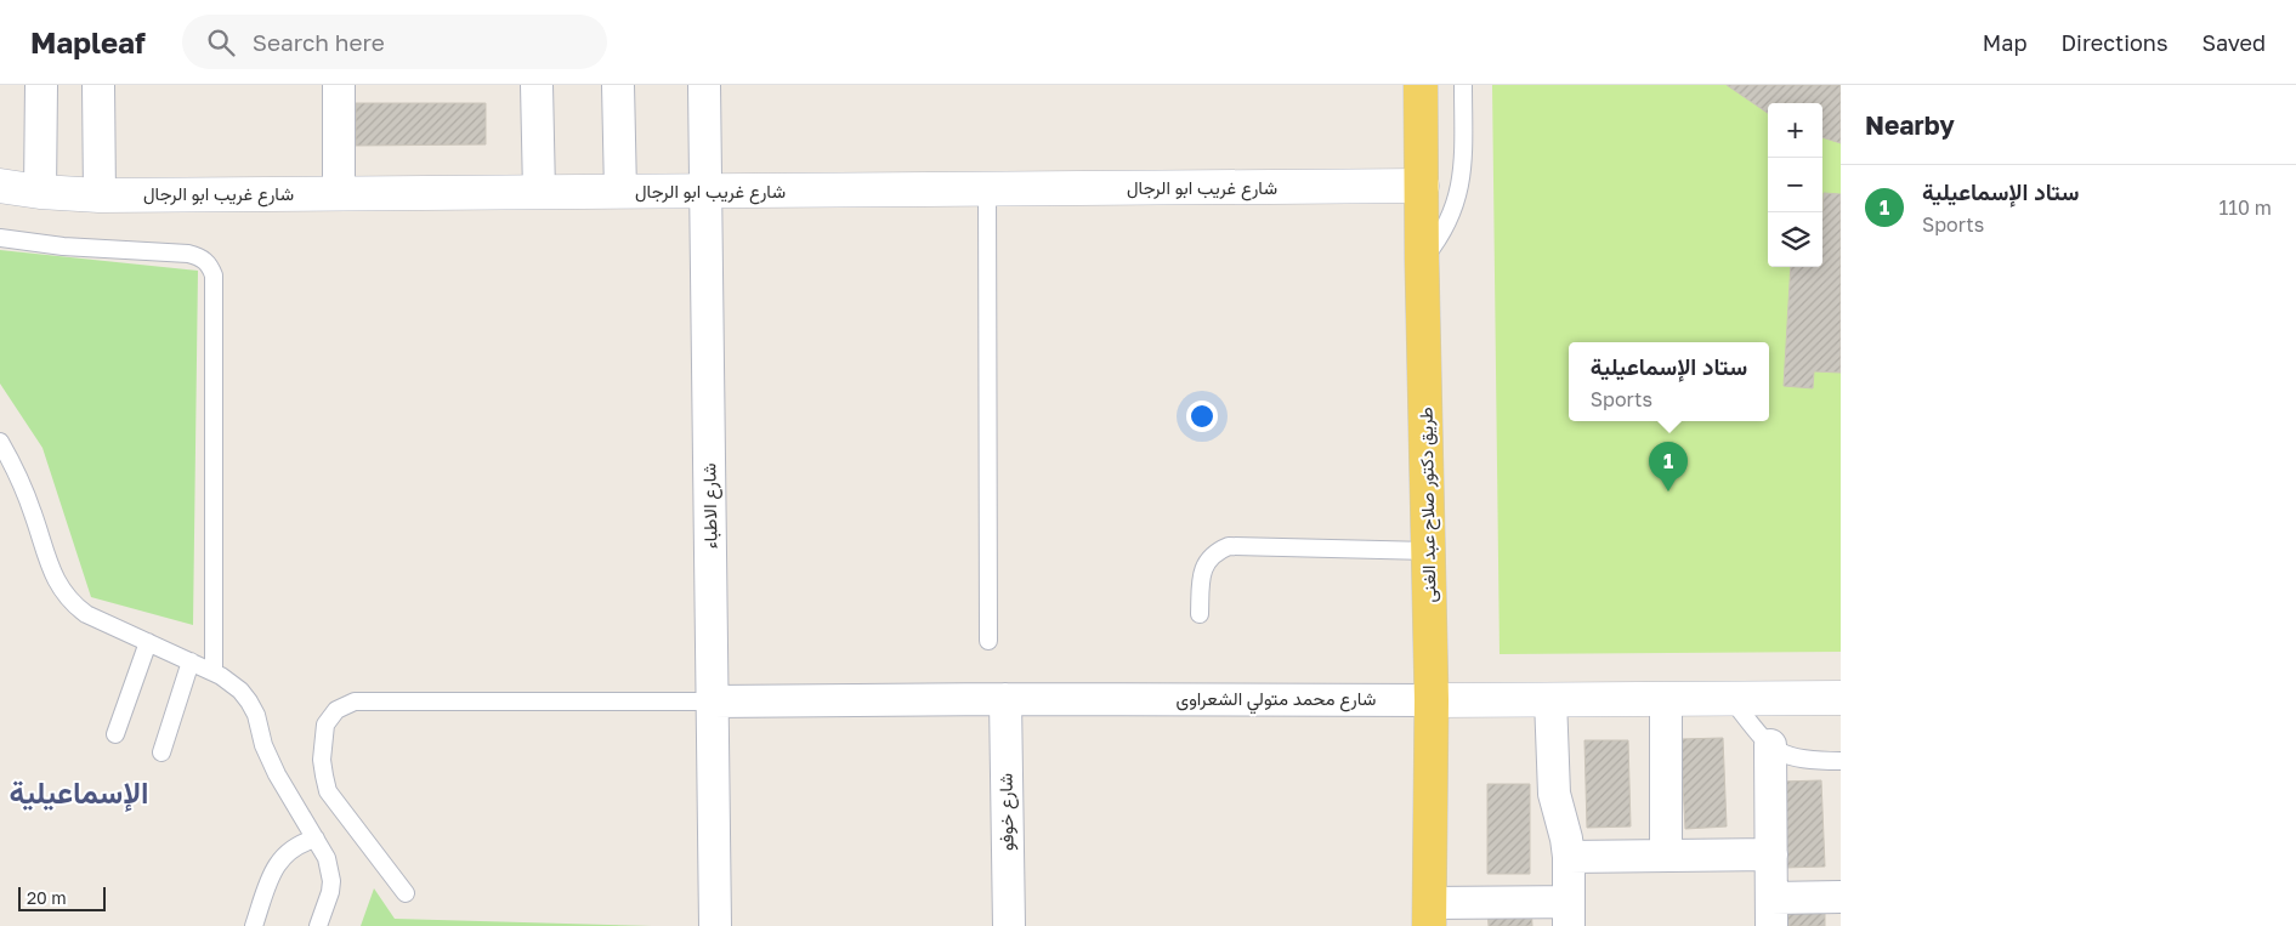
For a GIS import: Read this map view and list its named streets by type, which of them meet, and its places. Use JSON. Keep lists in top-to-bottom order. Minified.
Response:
{"streets":{"main road":["شارع غريب ابو الرجال","طريق دكتور صلاح عبد الغنى","شارع محمد متولي الشعراوى"],"street":["شارع الاطباء","شارع خوفو"]},"crossings":[["شارع غريب ابو الرجال","طريق دكتور صلاح عبد الغنى"],["شارع غريب ابو الرجال","شارع الاطباء"],["طريق دكتور صلاح عبد الغنى","شارع محمد متولي الشعراوى"],["شارع الاطباء","شارع محمد متولي الشعراوى"],["شارع محمد متولي الشعراوى","شارع خوفو"]],"districts":["الإسماعيلية"],"scale_bar":"20 m","page":{"header":"Mapleaf","search":"Search here","nav":["Map","Directions","Saved"],"heading":"Nearby","map_buttons":["+","−"],"list":[{"mark":"1","name":"ستاد الإسماعيلية","note":"Sports","value":"110 m"}],"popup":["ستاد الإسماعيلية","Sports"],"pins":"1","scale":"20 m"}}
